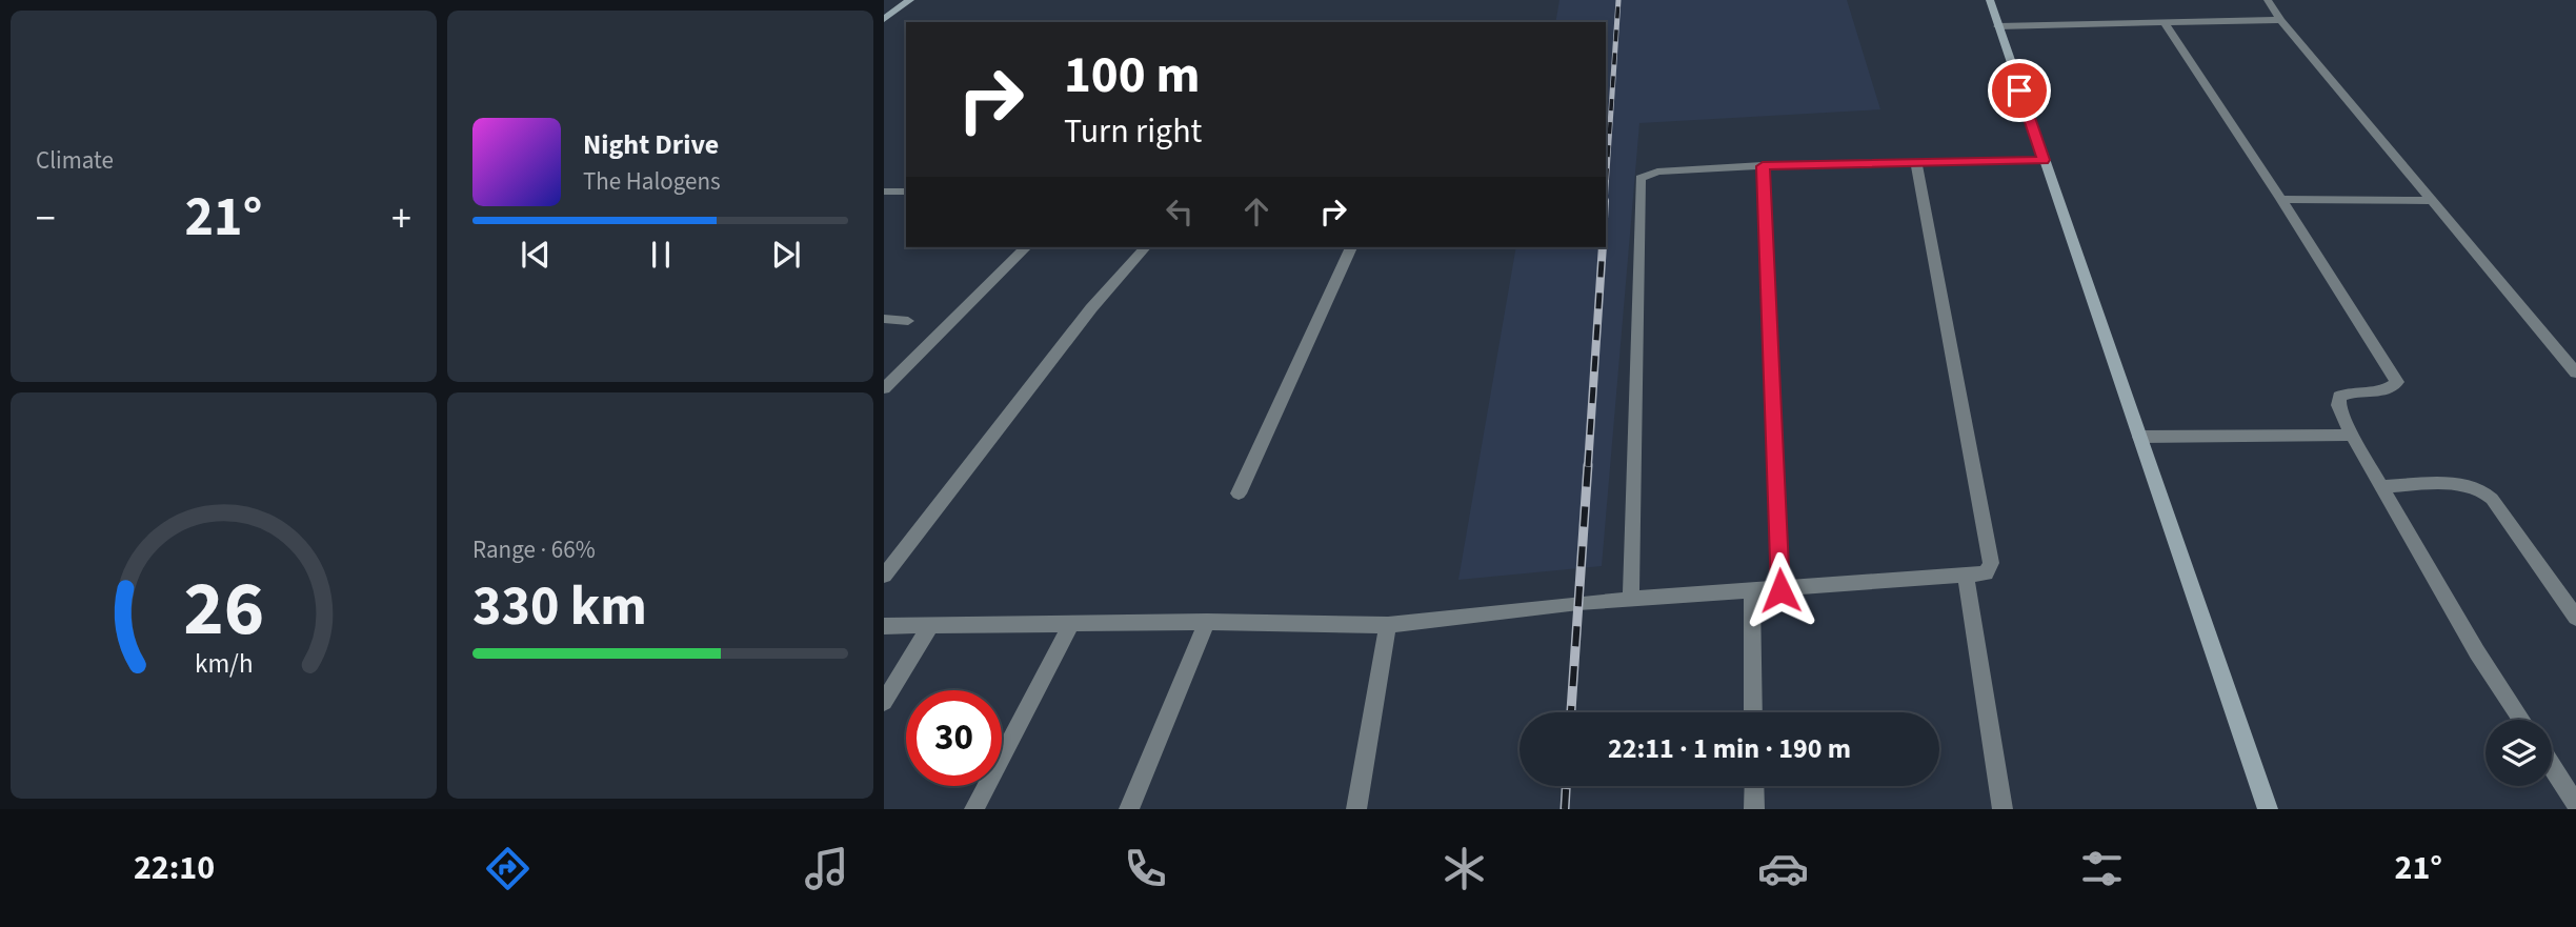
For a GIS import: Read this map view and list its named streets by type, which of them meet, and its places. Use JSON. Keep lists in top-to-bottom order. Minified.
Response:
{"page":{"tile":["Climate",["Range · 66%","330 km"]],"turn":["100 m","Turn right"],"song":["Night Drive","The Halogens"],"heat":["−","21°","+"],"limit":"30","trip":"22:11 · 1 min · 190 m","tabs":["22:10","21°"],"gauge":["26","km/h"]}}
